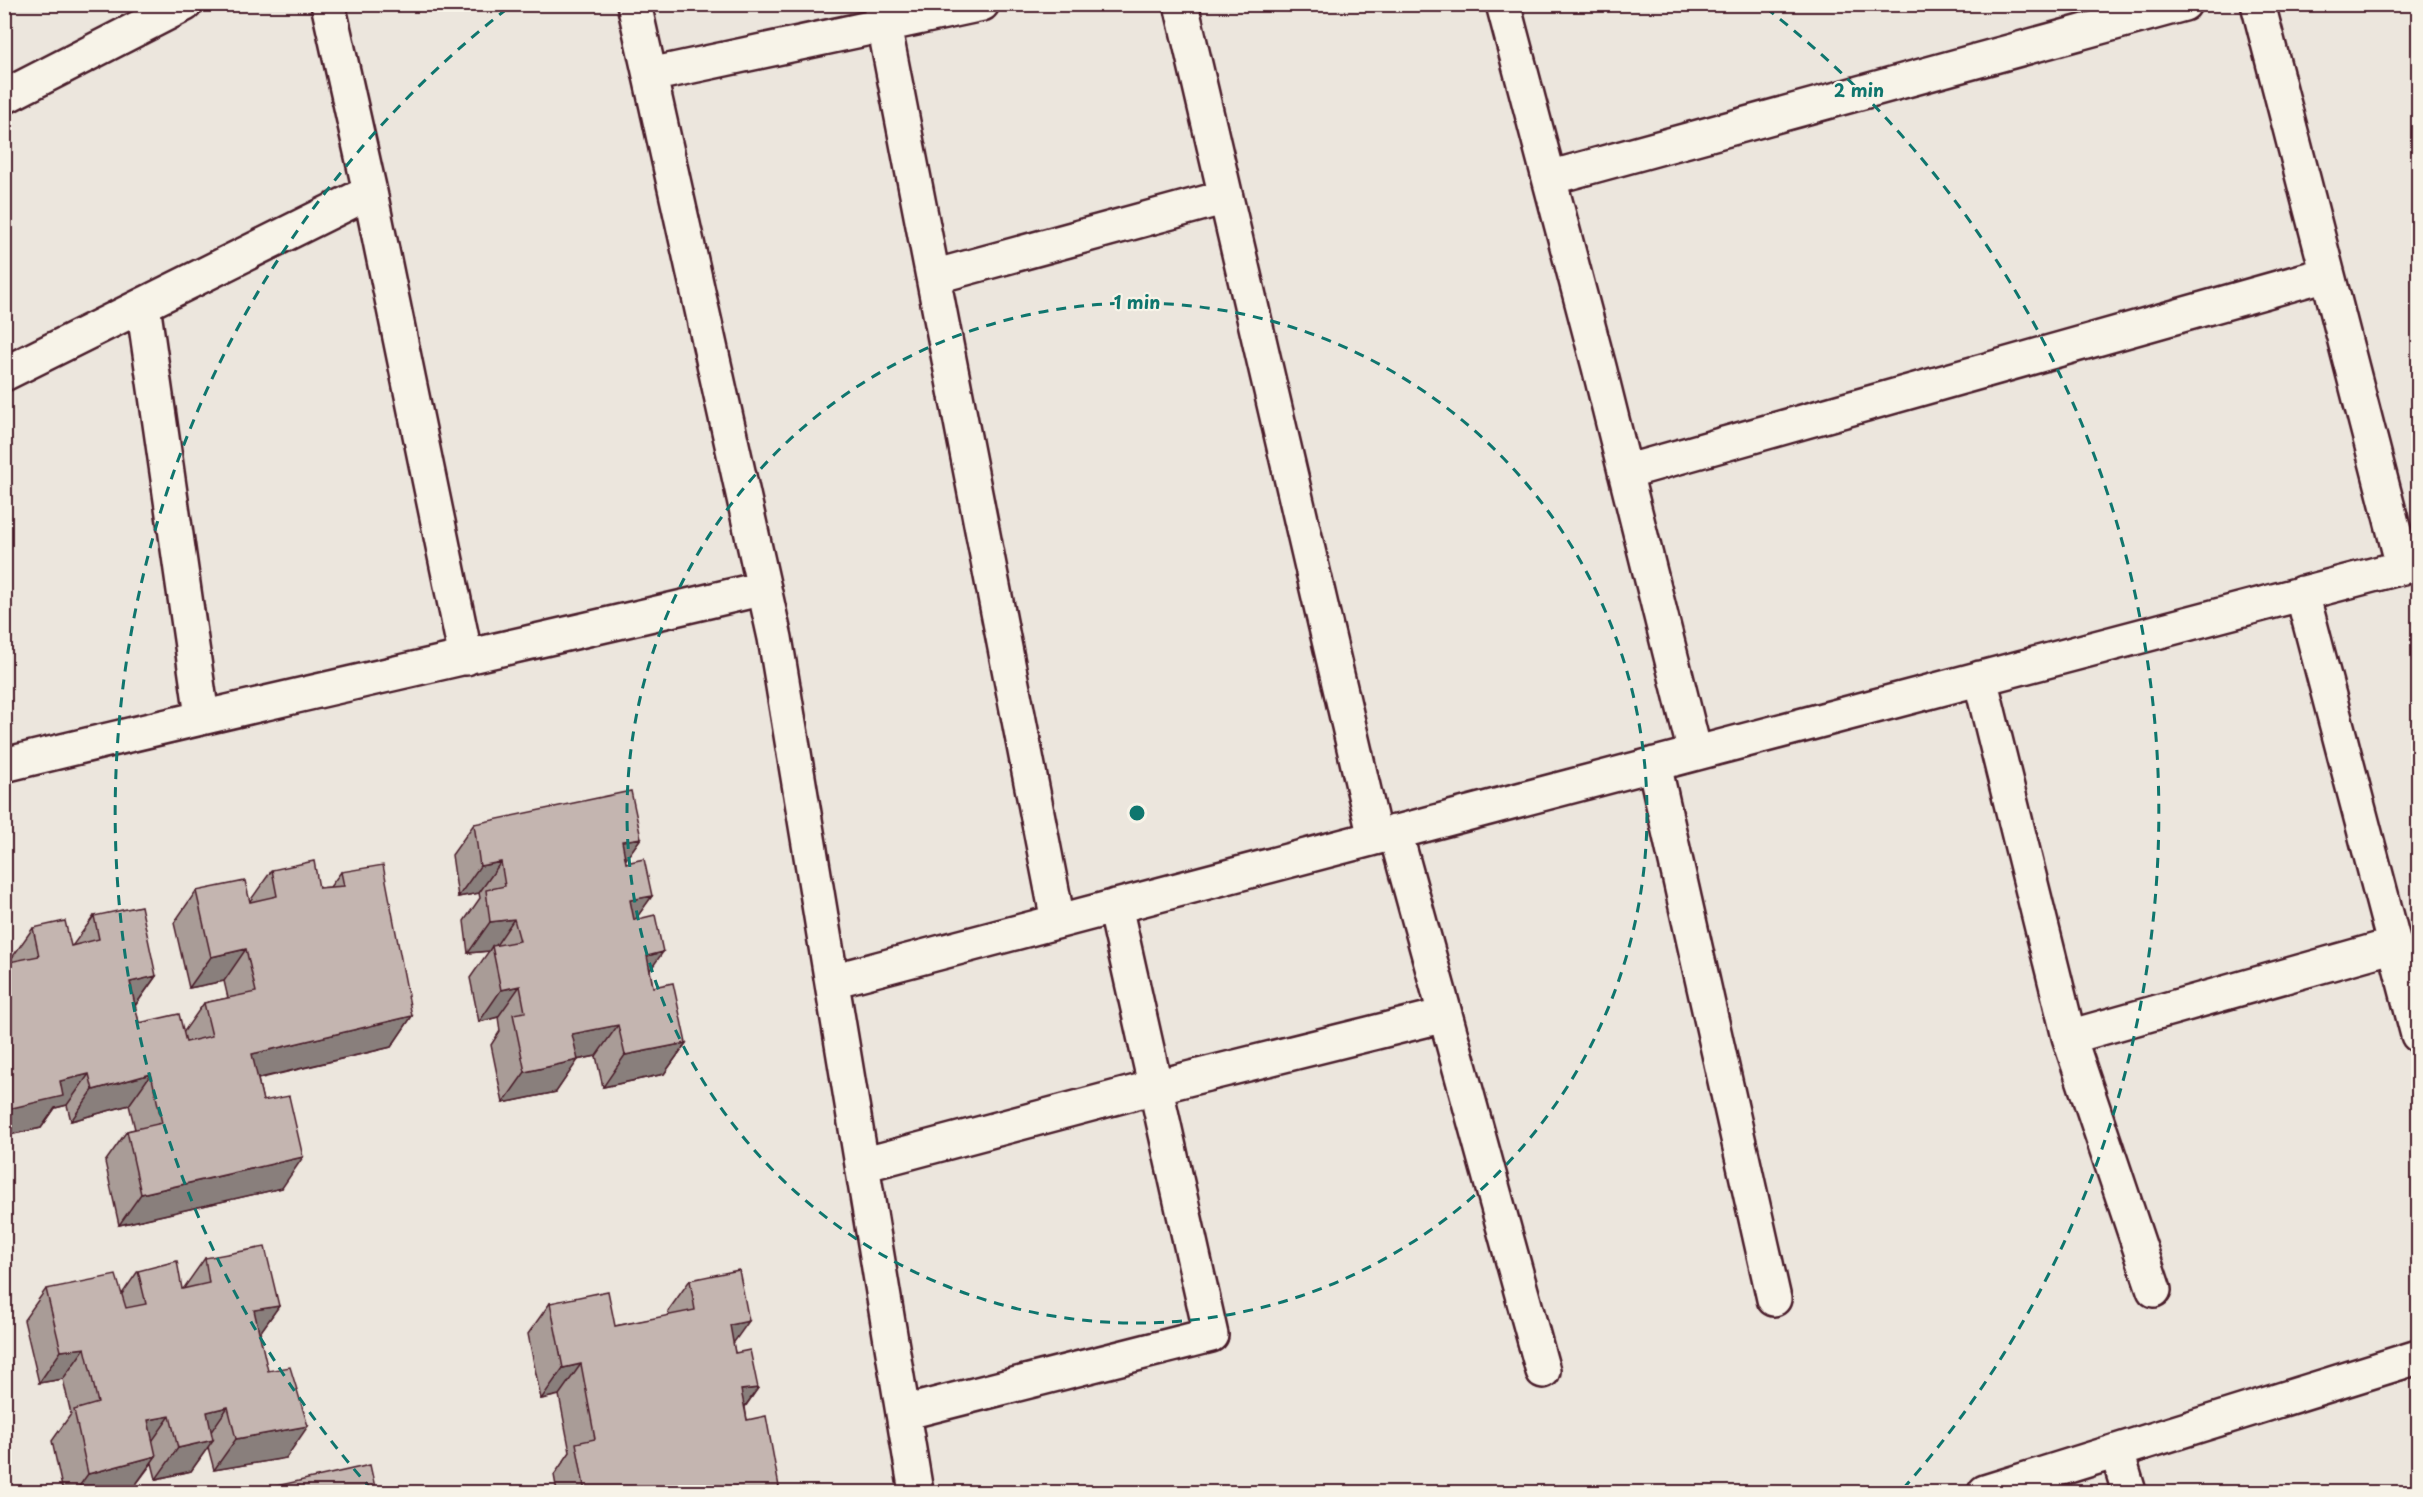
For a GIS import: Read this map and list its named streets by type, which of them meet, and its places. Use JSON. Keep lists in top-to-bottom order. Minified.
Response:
{"rings":["2 min","1 min"]}
